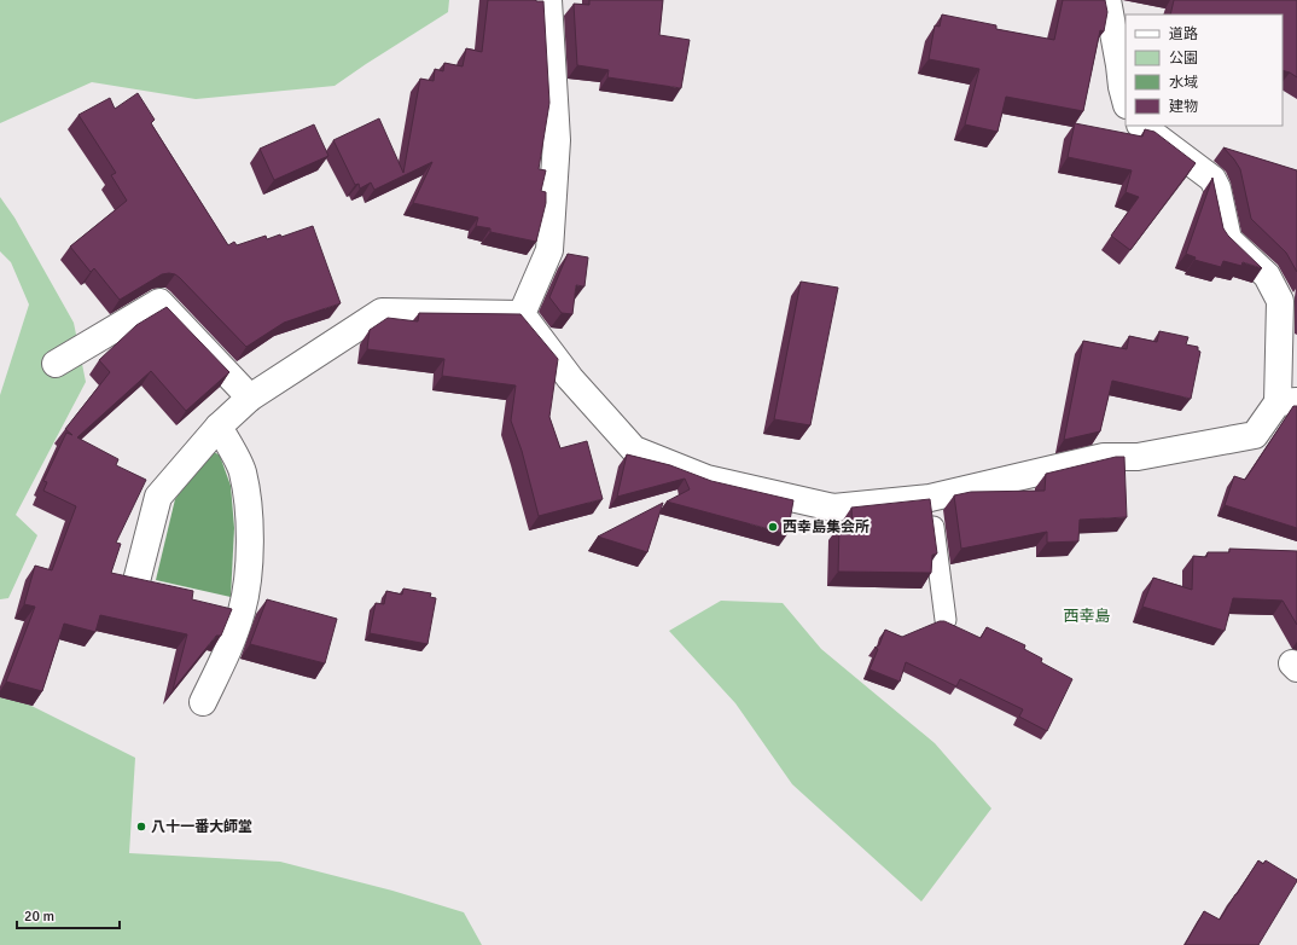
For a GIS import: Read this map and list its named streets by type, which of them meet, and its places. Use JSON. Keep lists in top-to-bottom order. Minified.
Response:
{"districts":["西幸島"],"places":["西幸島集会所","八十一番大師堂"],"legend":["道路","公園","水域","建物"],"scale_bar":"20 m"}
